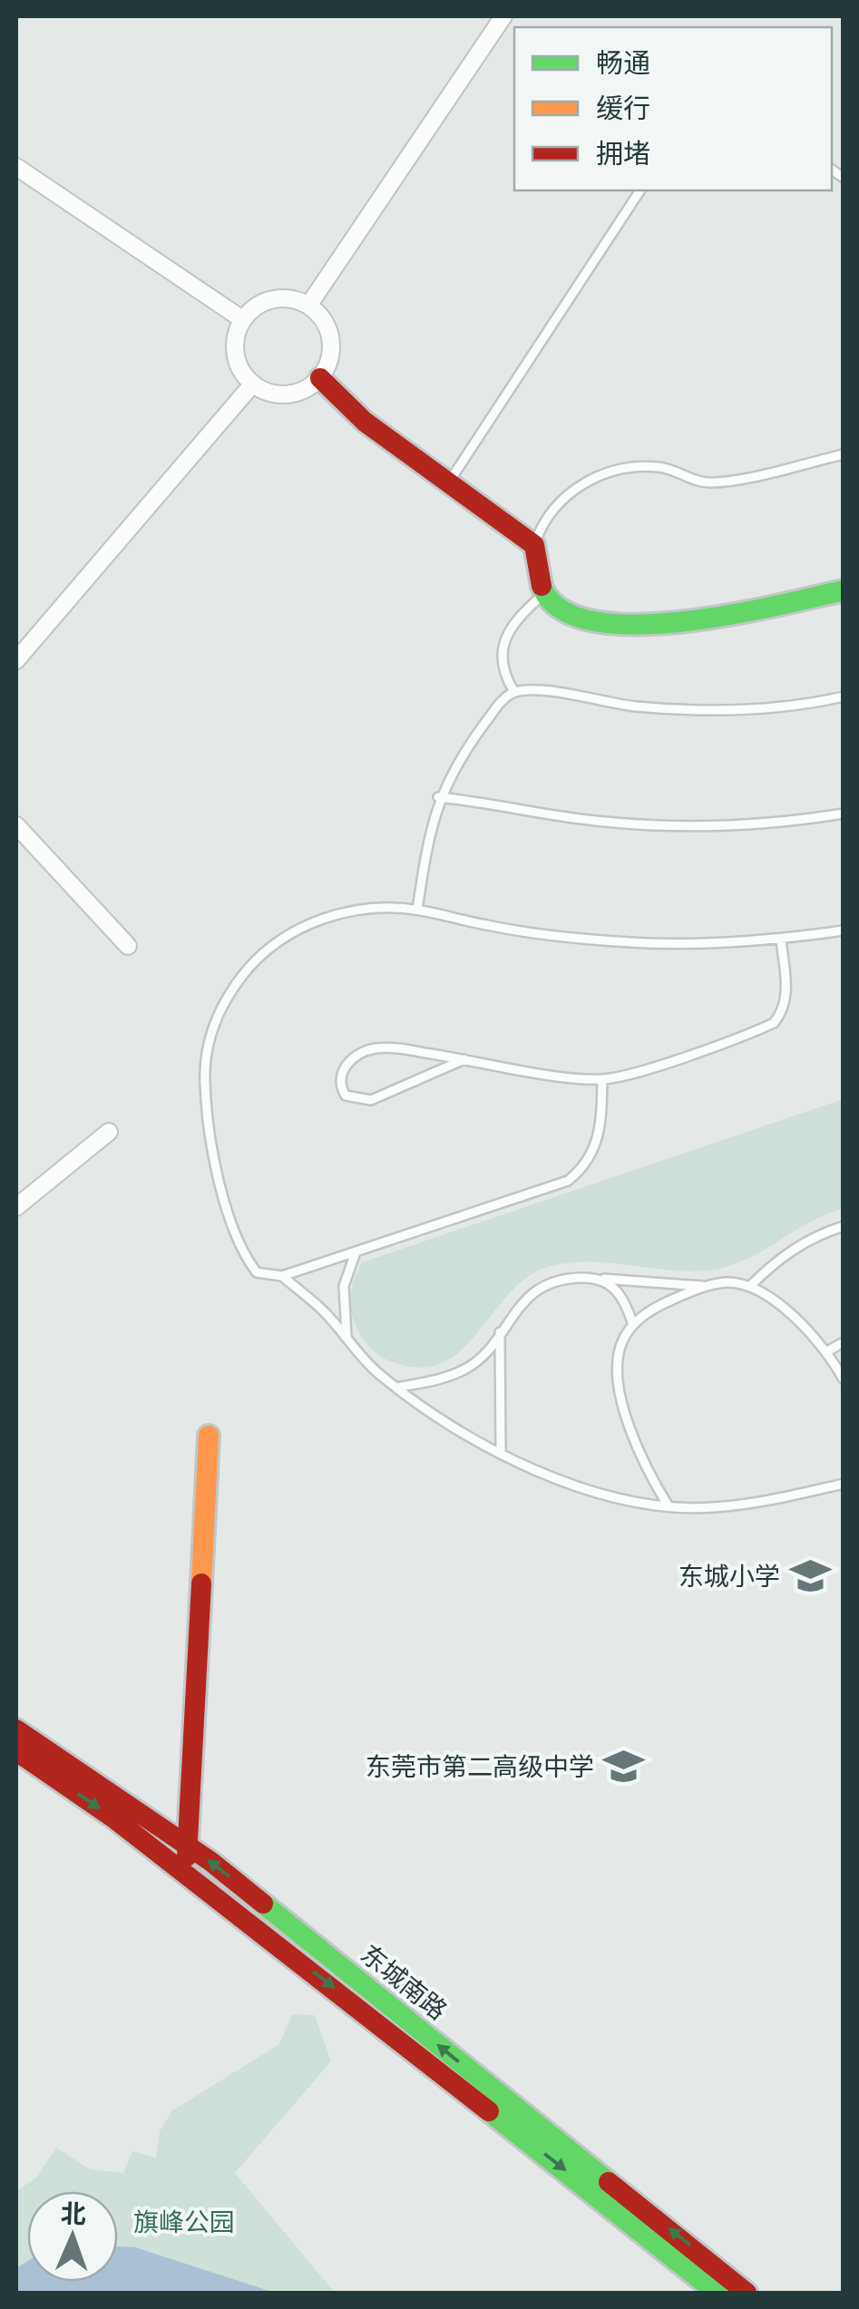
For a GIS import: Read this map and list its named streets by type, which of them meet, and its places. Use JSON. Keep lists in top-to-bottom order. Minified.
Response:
{"streets":{"street":["东城南路"]},"parks":["旗峰公园"],"places":{"school or university":["东城小学","东莞市第二高级中学"]},"legend":["畅通","缓行","拥堵"],"north":"top"}
